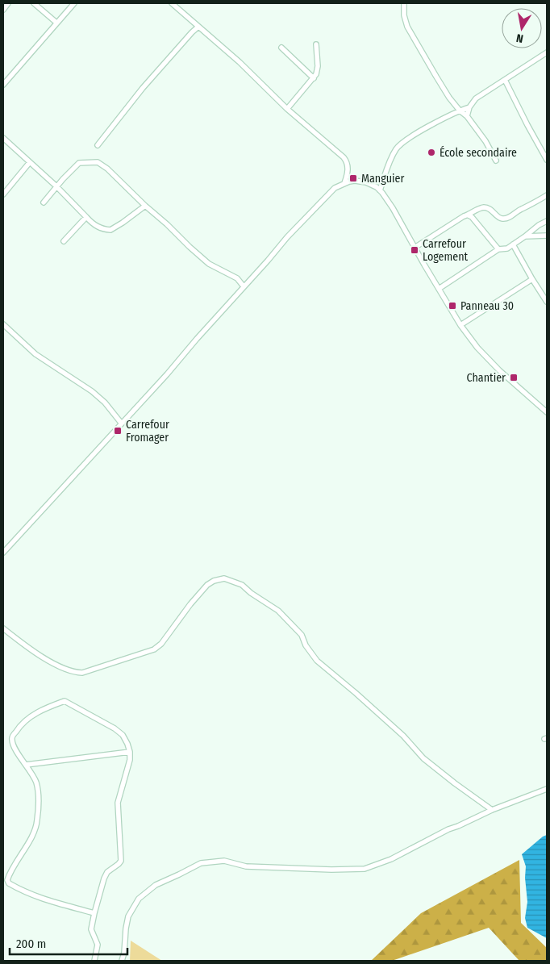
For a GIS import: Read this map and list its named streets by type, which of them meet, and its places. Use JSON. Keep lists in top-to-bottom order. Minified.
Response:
{"places":{"other":["École secondaire"],"transit":["Manguier","Carrefour Logement","Panneau 30","Chantier","Carrefour Fromager"]},"scale_bar":"200 m","north":"bottom"}
